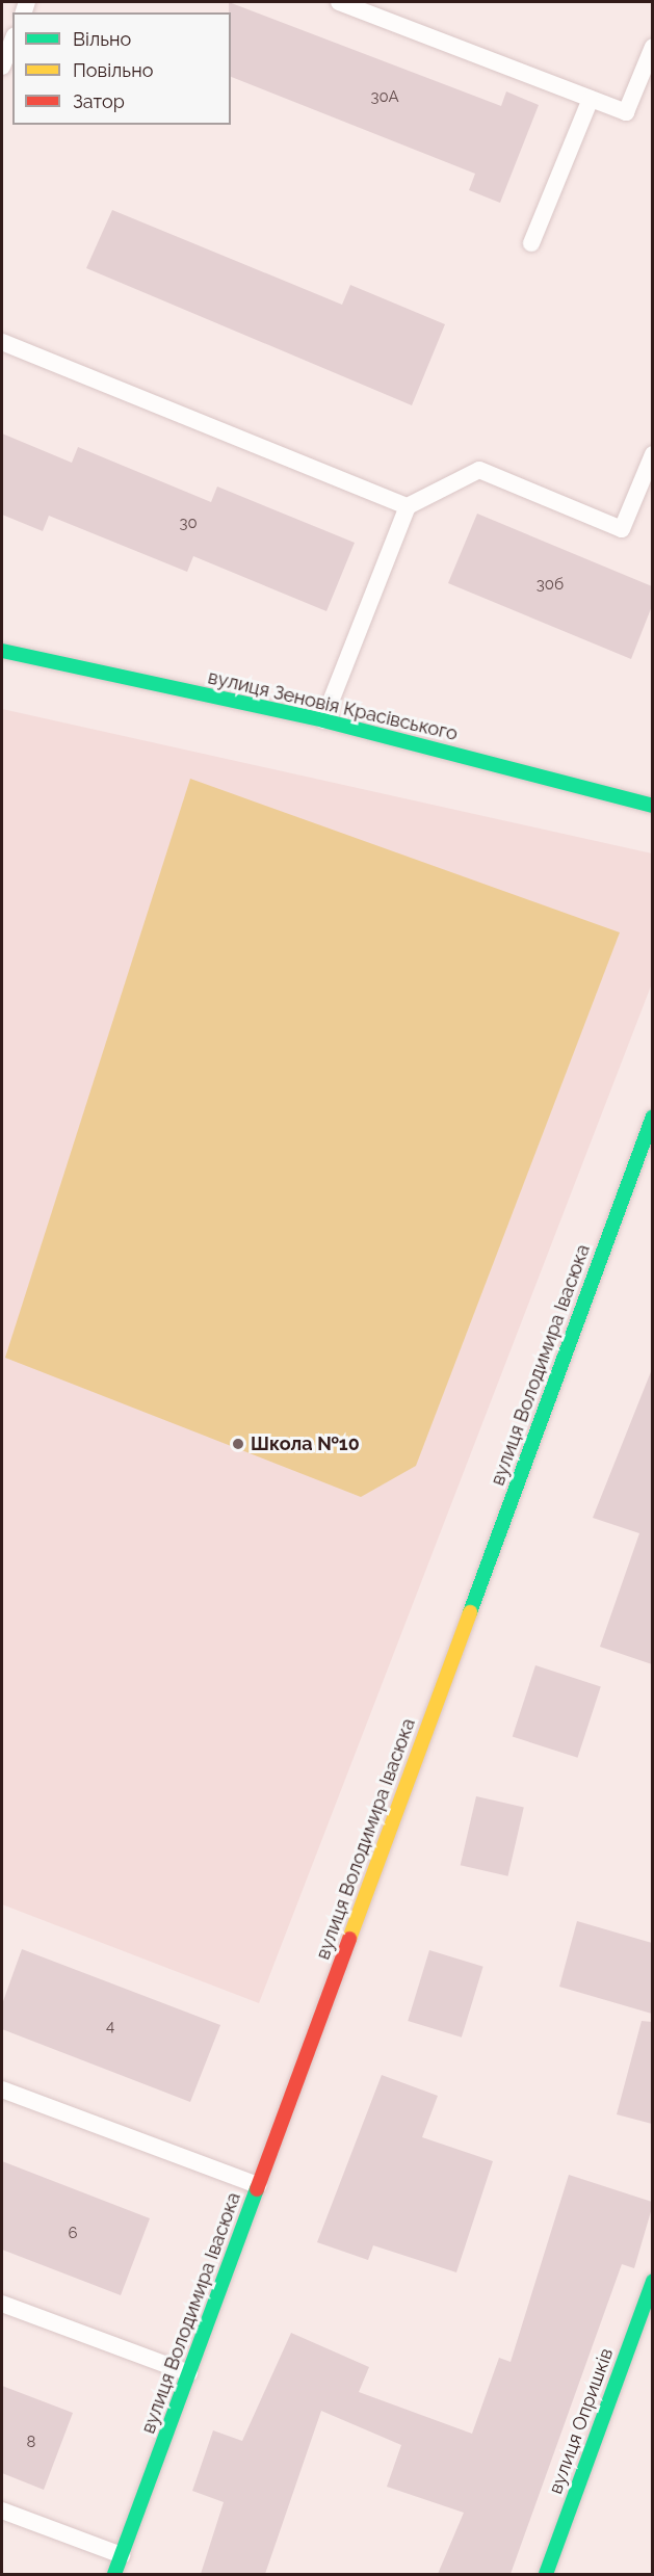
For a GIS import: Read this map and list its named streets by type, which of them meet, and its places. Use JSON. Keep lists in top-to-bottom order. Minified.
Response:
{"streets":{"street":["вулиця Зеновія Красівського","вулиця Володимира Івасюка","вулиця Опришків"]},"places":["Школа №10"],"house_numbers":["30А","30","30б","4","6","8"],"legend":["Вільно","Повільно","Затор"]}
